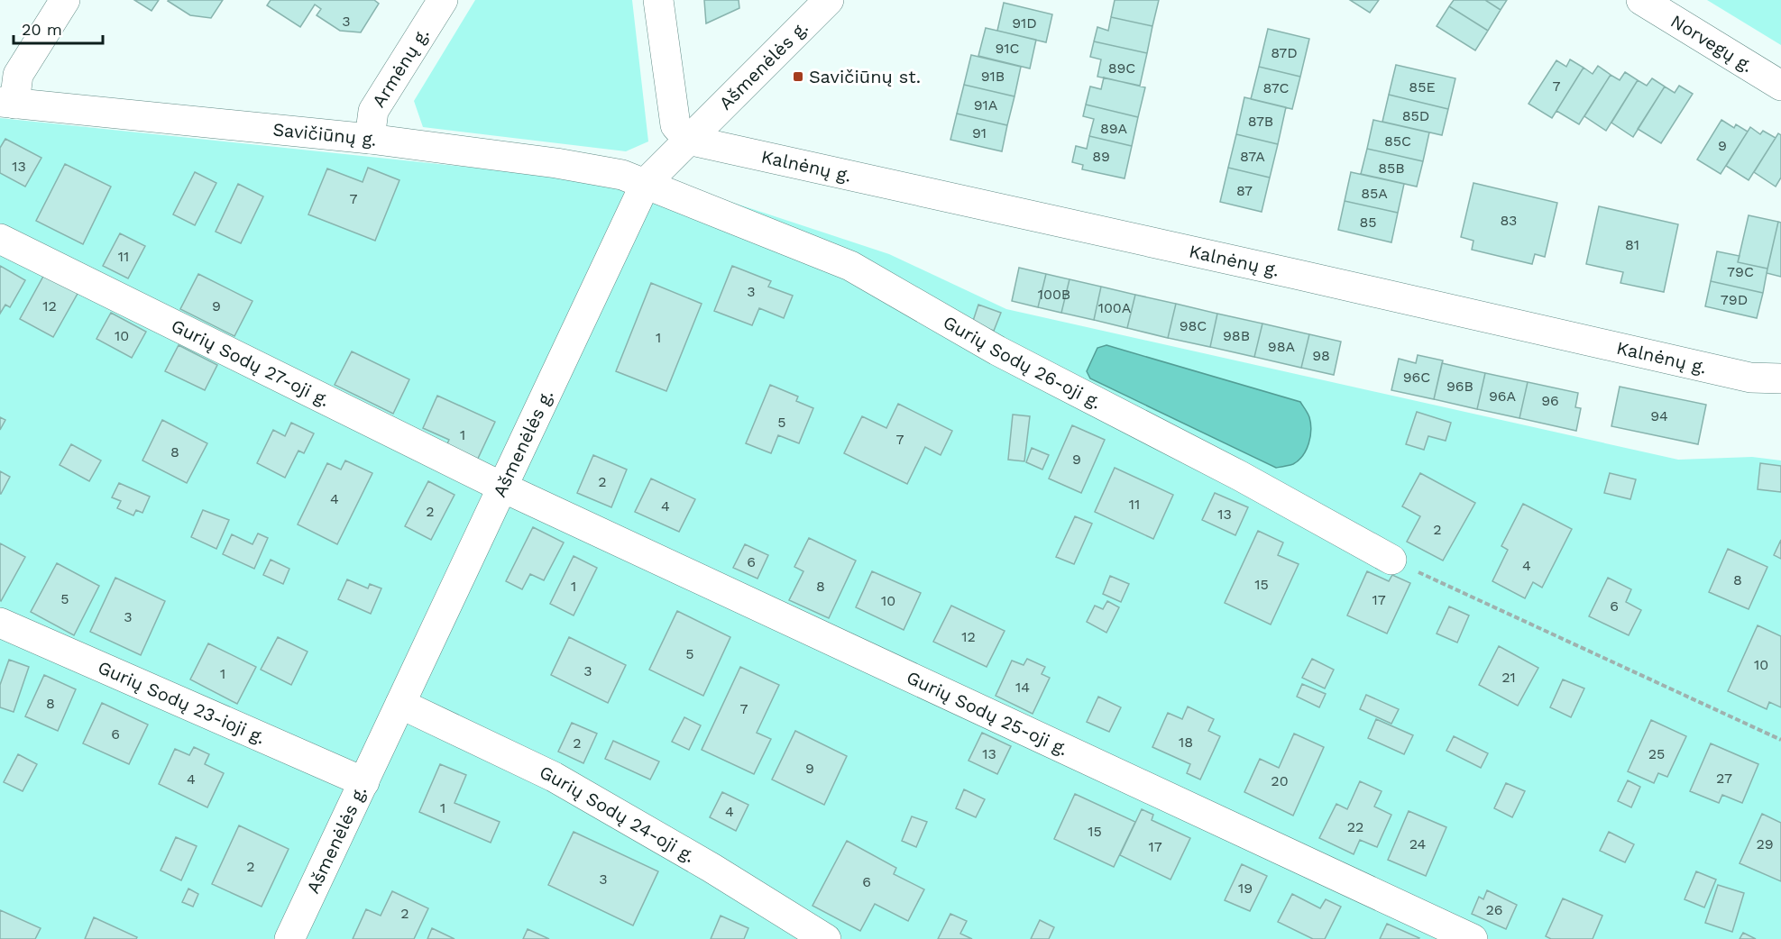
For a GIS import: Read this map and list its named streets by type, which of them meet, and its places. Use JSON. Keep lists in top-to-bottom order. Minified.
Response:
{"streets":{"street":["Norvegų g.","Ašmenėlės g.","Armėnų g.","Savičiūnų g.","Kalnėnų g.","Gurių Sodų 27-oji g.","Gurių Sodų 26-oji g.","Gurių Sodų 23-ioji g.","Gurių Sodų 25-oji g.","Gurių Sodų 24-oji g."]},"crossings":[["Ašmenėlės g.","Savičiūnų g."],["Ašmenėlės g.","Kalnėnų g."],["Ašmenėlės g.","Gurių Sodų 27-oji g."],["Ašmenėlės g.","Gurių Sodų 26-oji g."],["Ašmenėlės g.","Gurių Sodų 23-ioji g."],["Ašmenėlės g.","Gurių Sodų 25-oji g."],["Ašmenėlės g.","Gurių Sodų 24-oji g."],["Armėnų g.","Savičiūnų g."],["Savičiūnų g.","Gurių Sodų 26-oji g."],["Gurių Sodų 27-oji g.","Gurių Sodų 25-oji g."]],"places":{"transit":["Savičiūnų st."]},"house_numbers":["3","91D","91C","87D","89C","91B","7","85E","87C","91A","85D","87B","89A","91","85C","9","89","87A","13","85B","87","85A","7","83","85","81","11","79C","3","100B","79D","12","9","100A","98C","10","98B","1","98A","98","96C","96B","96A","96","94","5","1","7","8","9","2","4","11","4","2","13","2","6","4","8","15","1","8","5","17","10","6","3","12","5","10","3","1","21","14","8","7","6","18","2","13","25","9","27","4","20","1","4","22","15","24","29","17","2","3","6","19","26","2"],"scale_bar":"20 m"}
